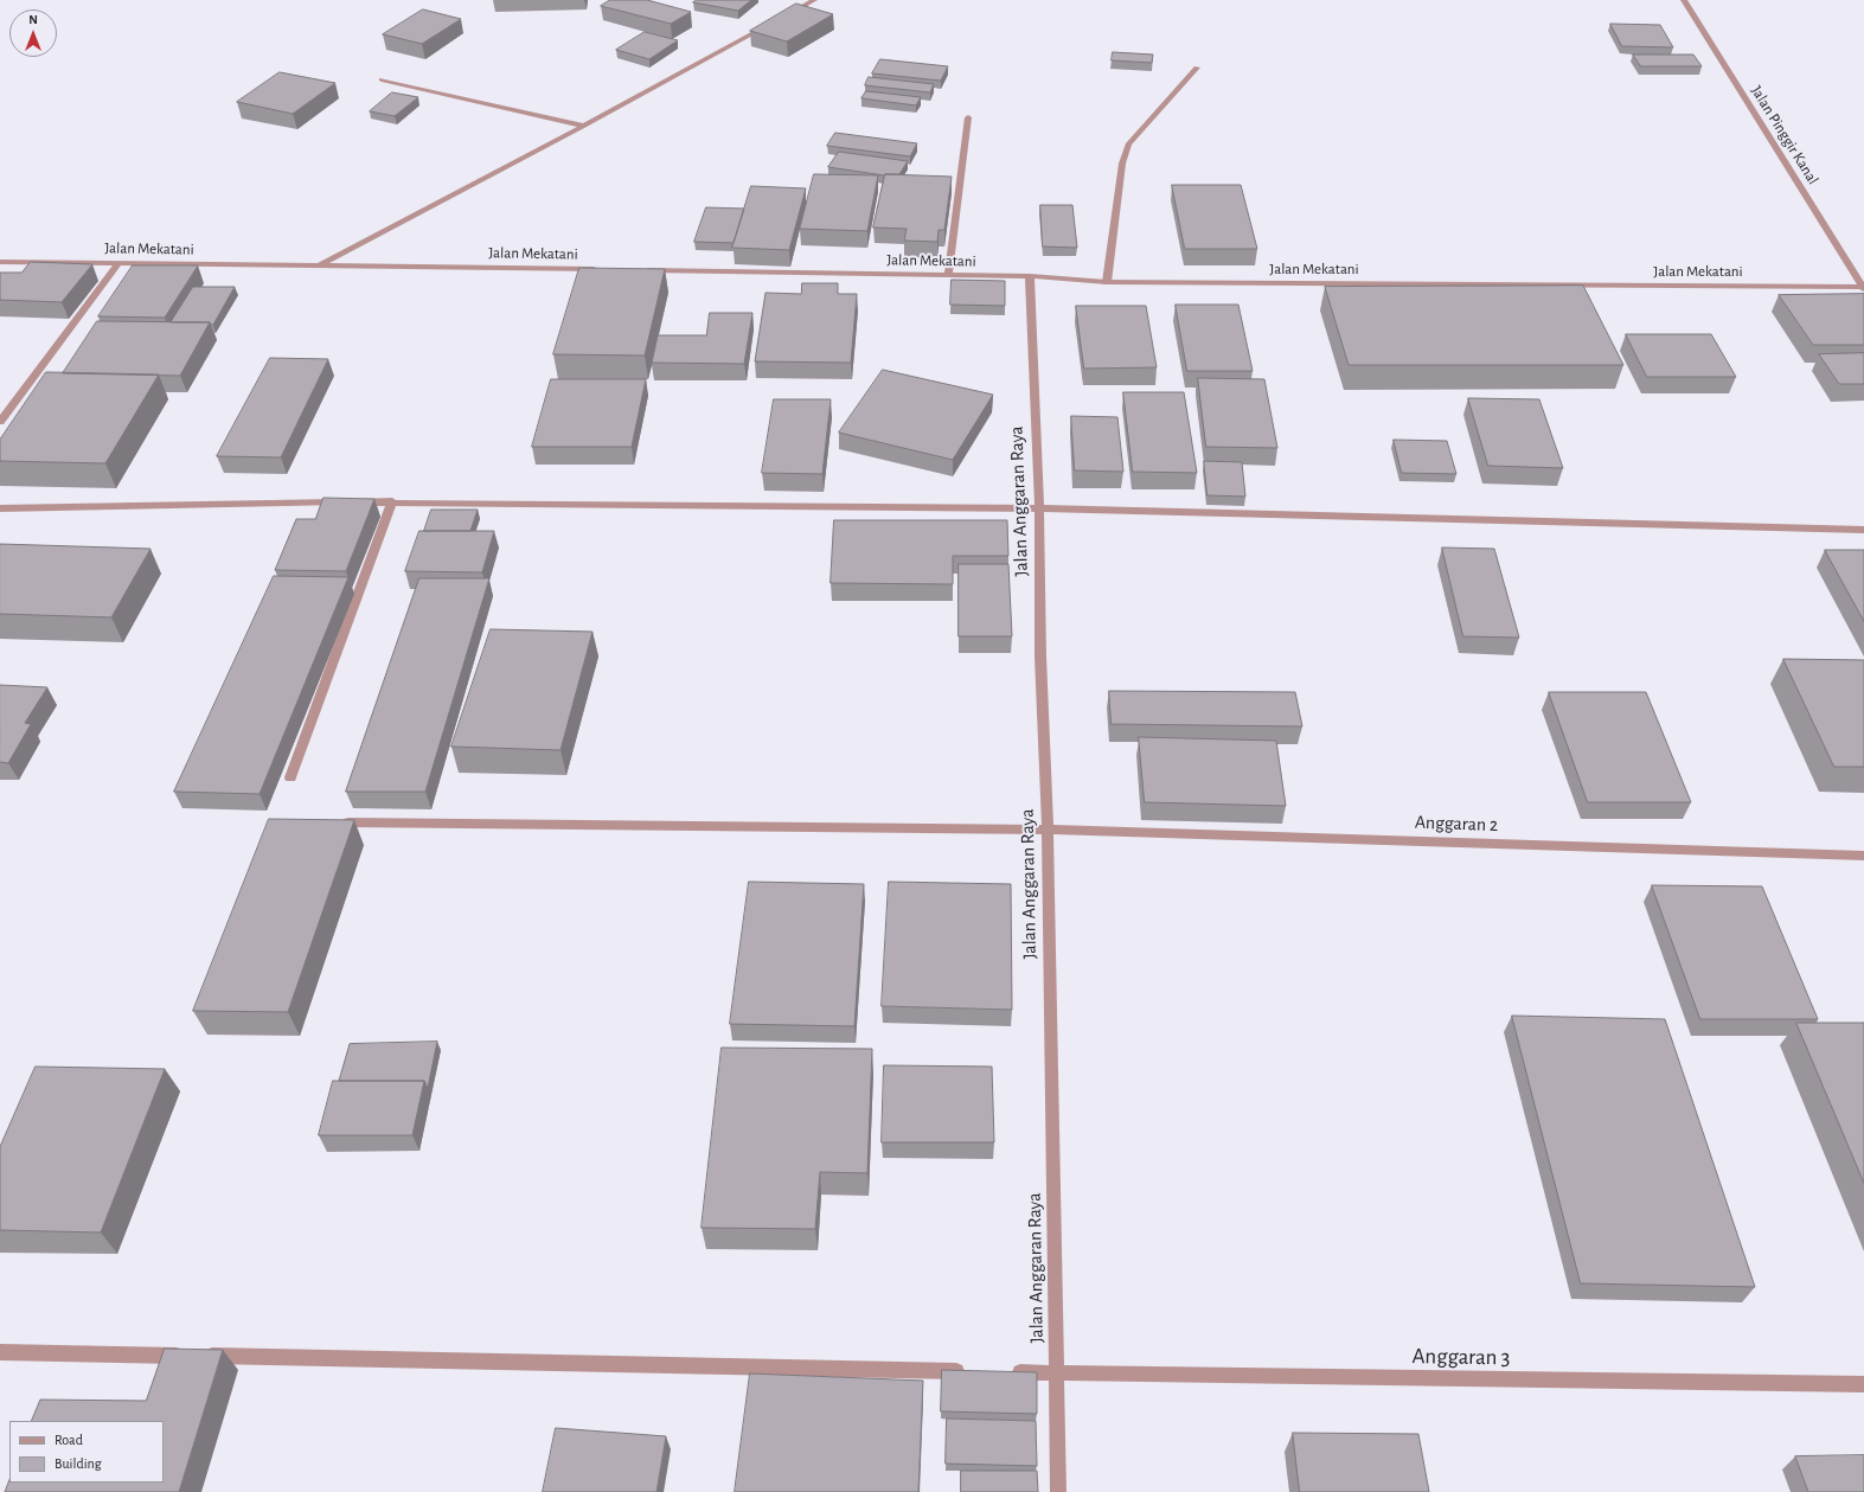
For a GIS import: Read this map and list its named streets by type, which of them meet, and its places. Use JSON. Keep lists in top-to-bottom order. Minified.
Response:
{"streets":{"street":["Jalan Pinggir Kanal","Jalan Mekatani","Jalan Anggaran Raya","Anggaran 2","Anggaran 3"]},"crossings":[["Jalan Pinggir Kanal","Jalan Mekatani"],["Jalan Mekatani","Jalan Anggaran Raya"],["Jalan Anggaran Raya","Anggaran 2"],["Jalan Anggaran Raya","Anggaran 3"]],"legend":["Road","Building"],"north":"top"}
